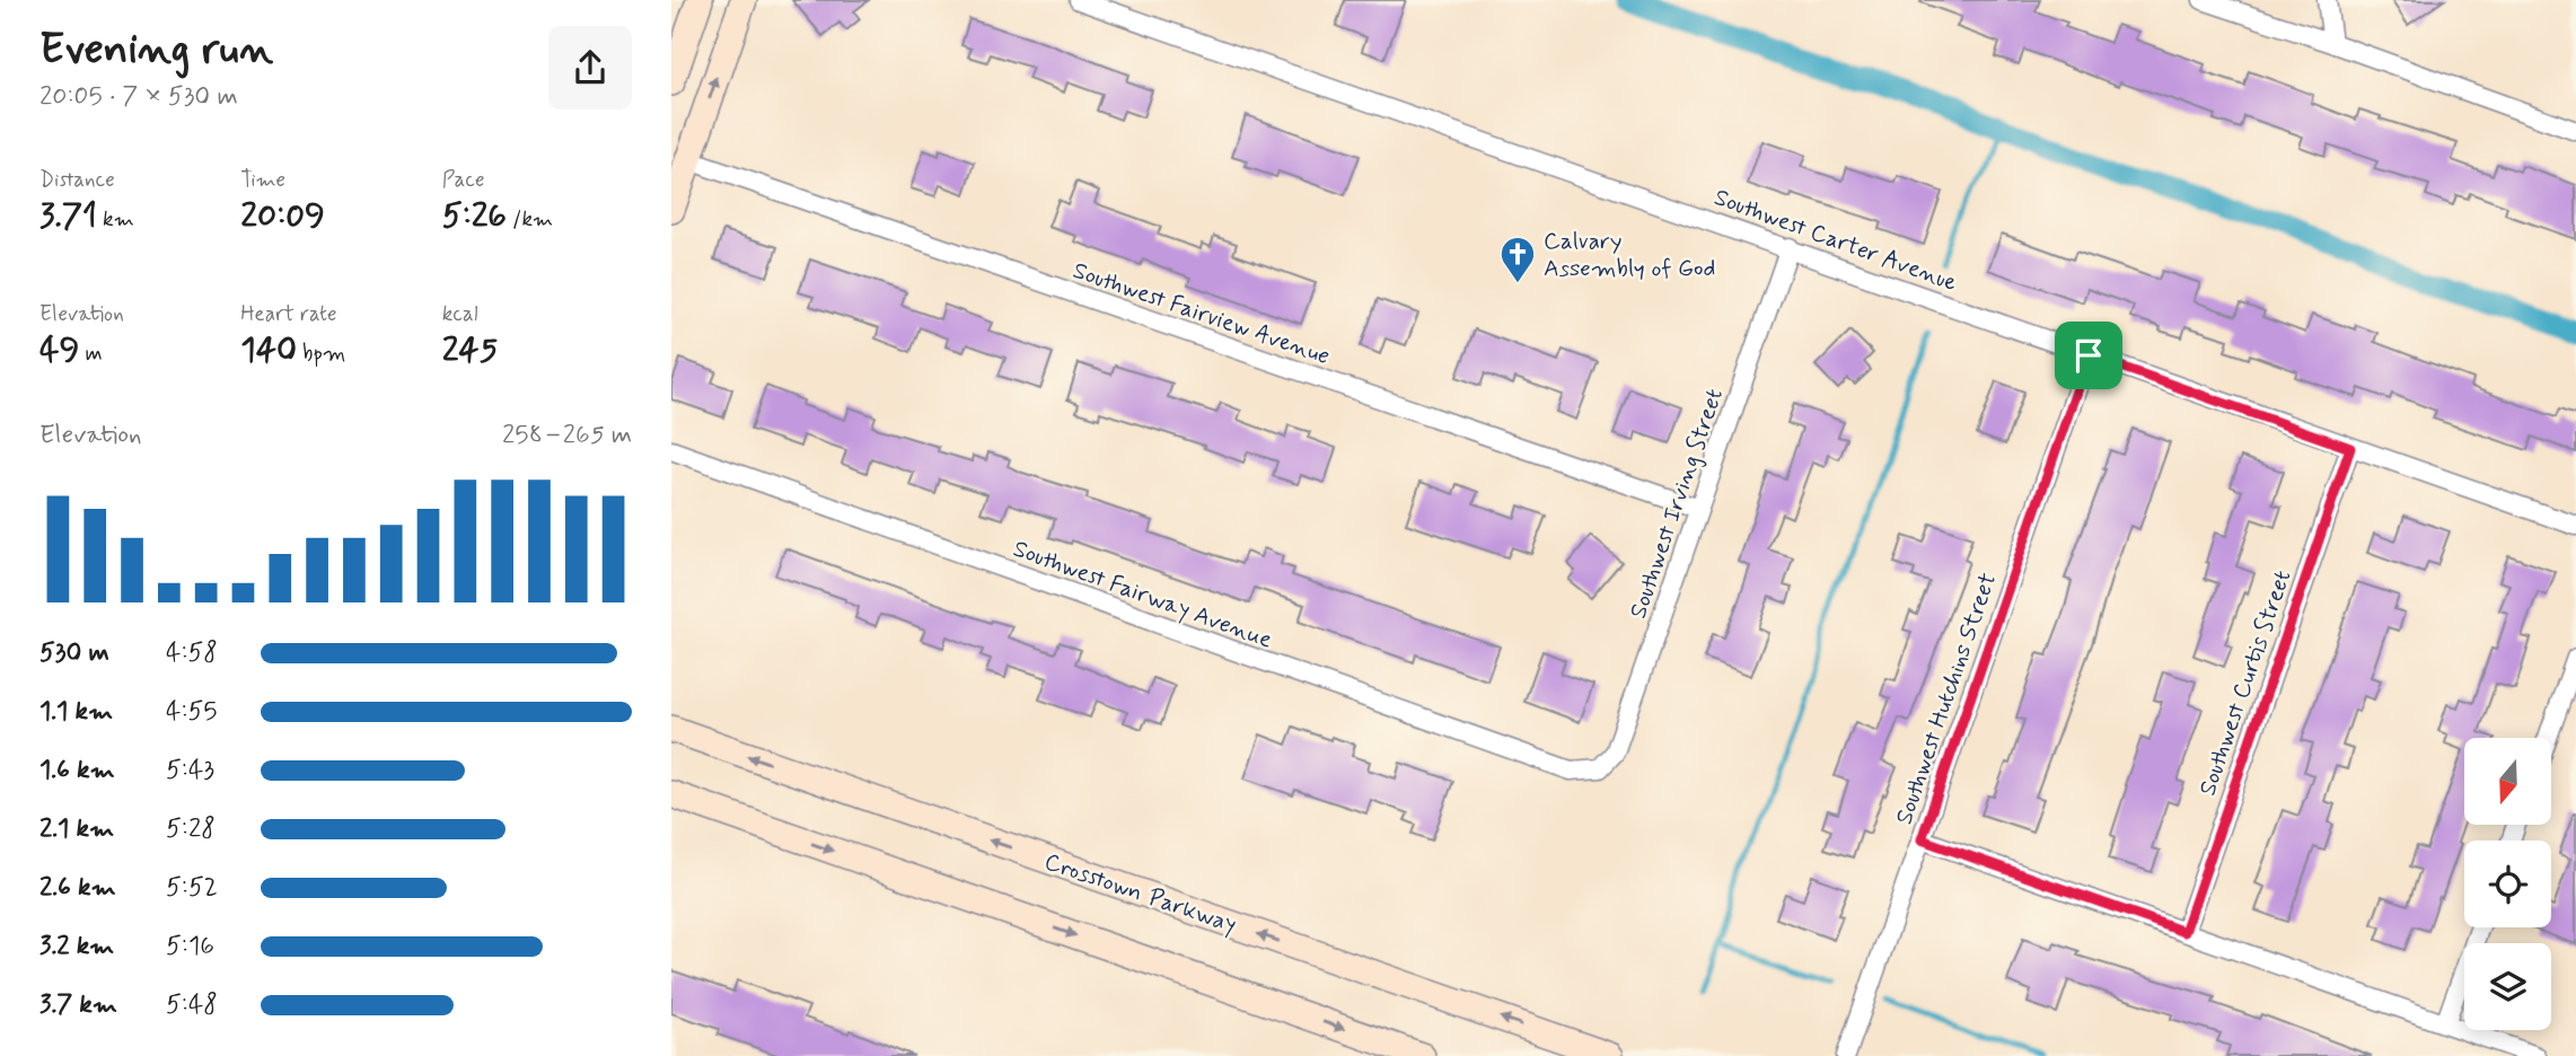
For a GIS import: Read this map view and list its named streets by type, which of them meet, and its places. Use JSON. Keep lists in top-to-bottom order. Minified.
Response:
{"streets":{"main road":["Crosstown Parkway"],"street":["Southwest Carter Avenue","Southwest Fairview Avenue","Southwest Irving Street","Southwest Fairway Avenue","Southwest Curtis Street","Southwest Hutchins Street"]},"crossings":[["Southwest Carter Avenue","Southwest Irving Street"],["Southwest Carter Avenue","Southwest Curtis Street"],["Southwest Carter Avenue","Southwest Hutchins Street"],["Southwest Fairview Avenue","Southwest Irving Street"],["Southwest Irving Street","Southwest Fairway Avenue"]],"places":{"church":["Calvary Assembly of God"]},"north":"bottom","page":{"heading":["Evening run","20:05 · 7 × 530 m"],"stats":[["Distance","3.71 km"],["Time","20:09"],["Pace","5:26 /km"],["Elevation","49 m"],["Heart rate","140 bpm"],["kcal","245"]],"chart":["Elevation","258–265 m"],"list":[{"name":"530 m","note":"4:58"},{"name":"1.1 km","note":"4:55"},{"name":"1.6 km","note":"5:43"},{"name":"2.1 km","note":"5:28"},{"name":"2.6 km","note":"5:52"},{"name":"3.2 km","note":"5:16"},{"name":"3.7 km","note":"5:48"}]}}
